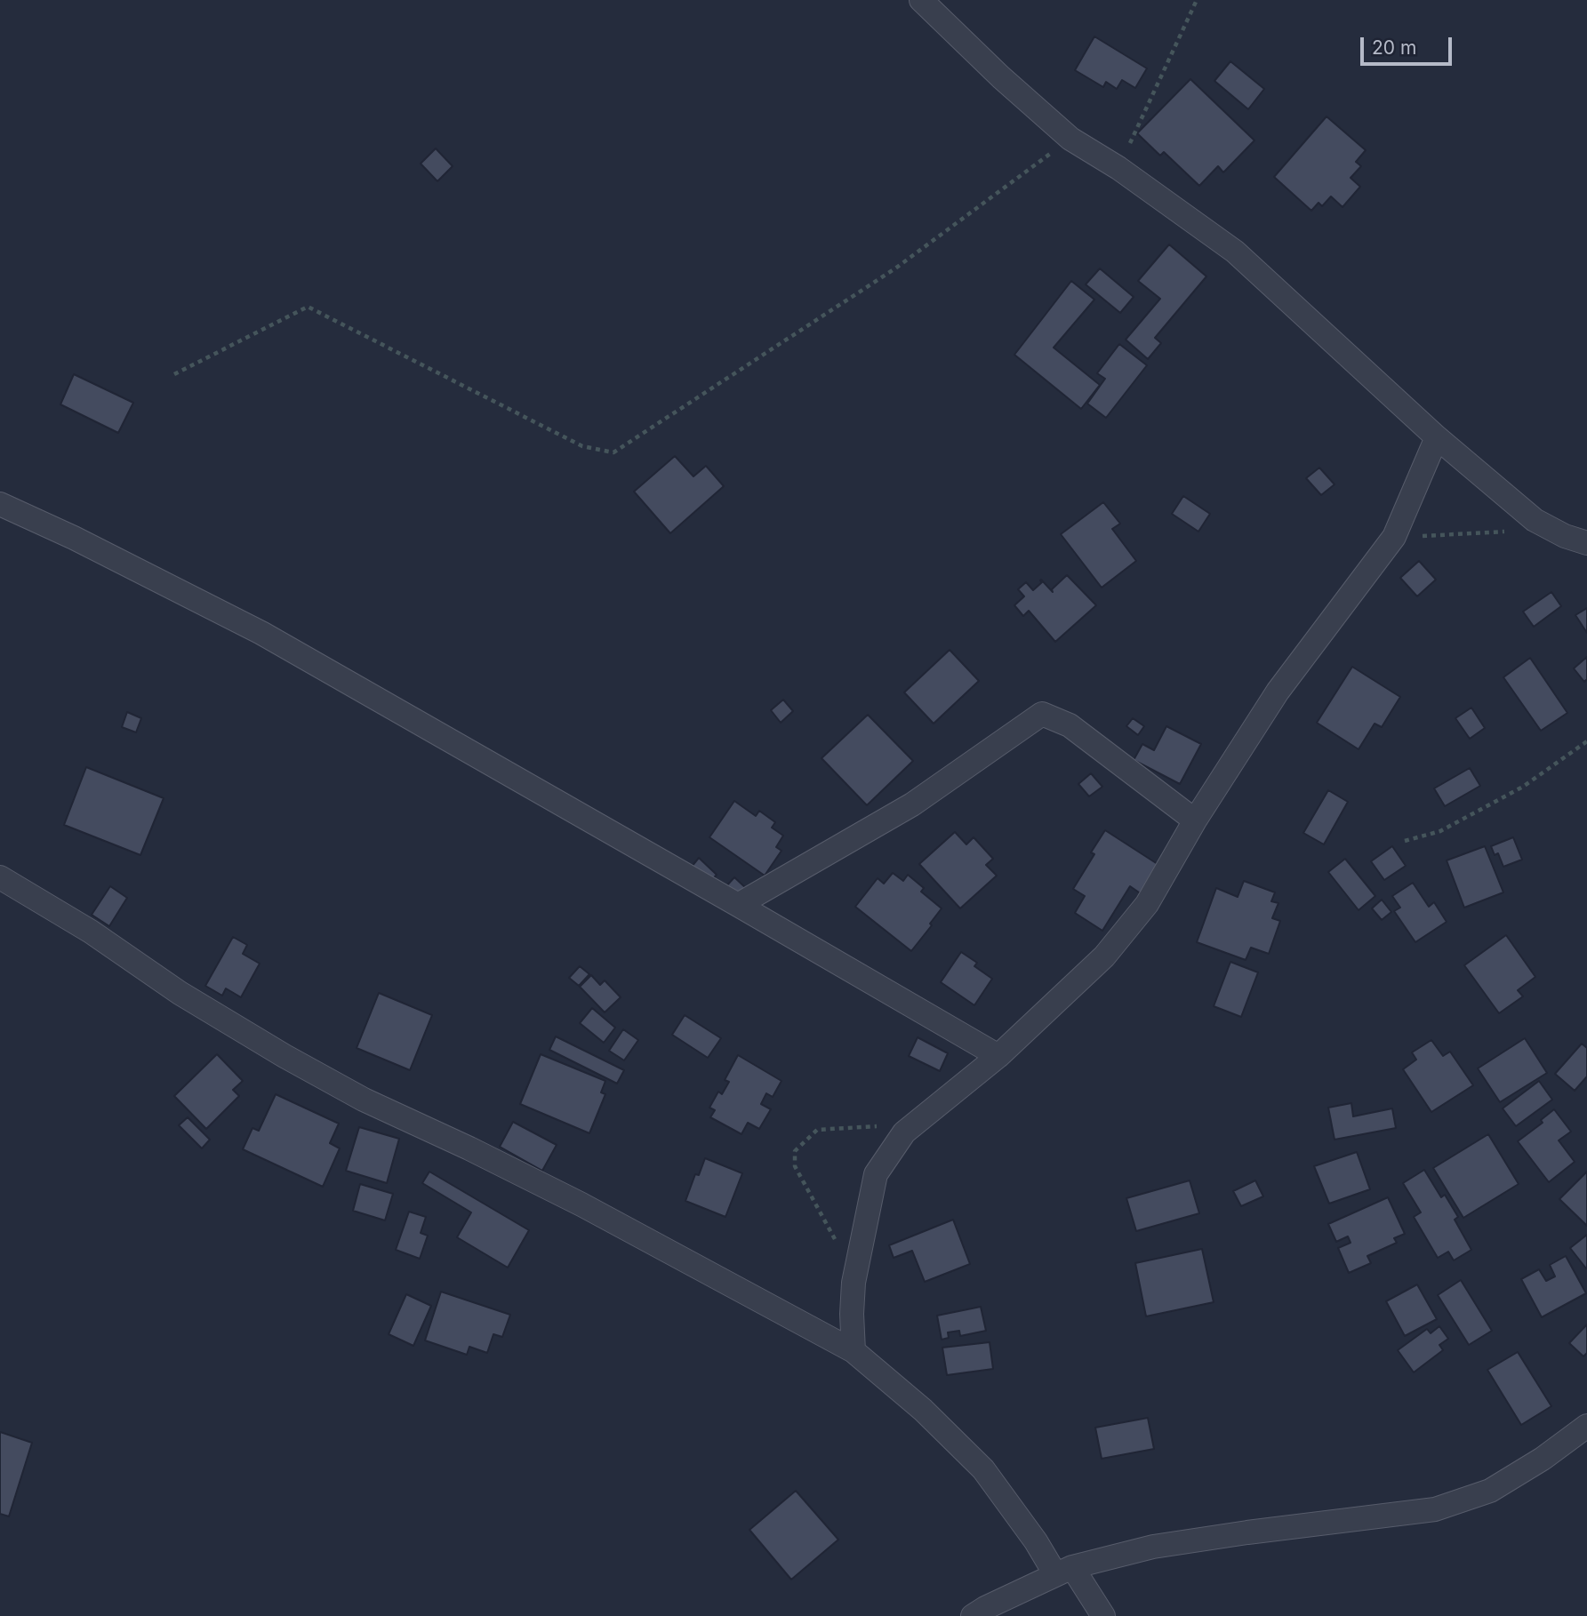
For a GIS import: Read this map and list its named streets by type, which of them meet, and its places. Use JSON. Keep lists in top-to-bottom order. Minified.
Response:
{"scale_bar":"20 m"}
